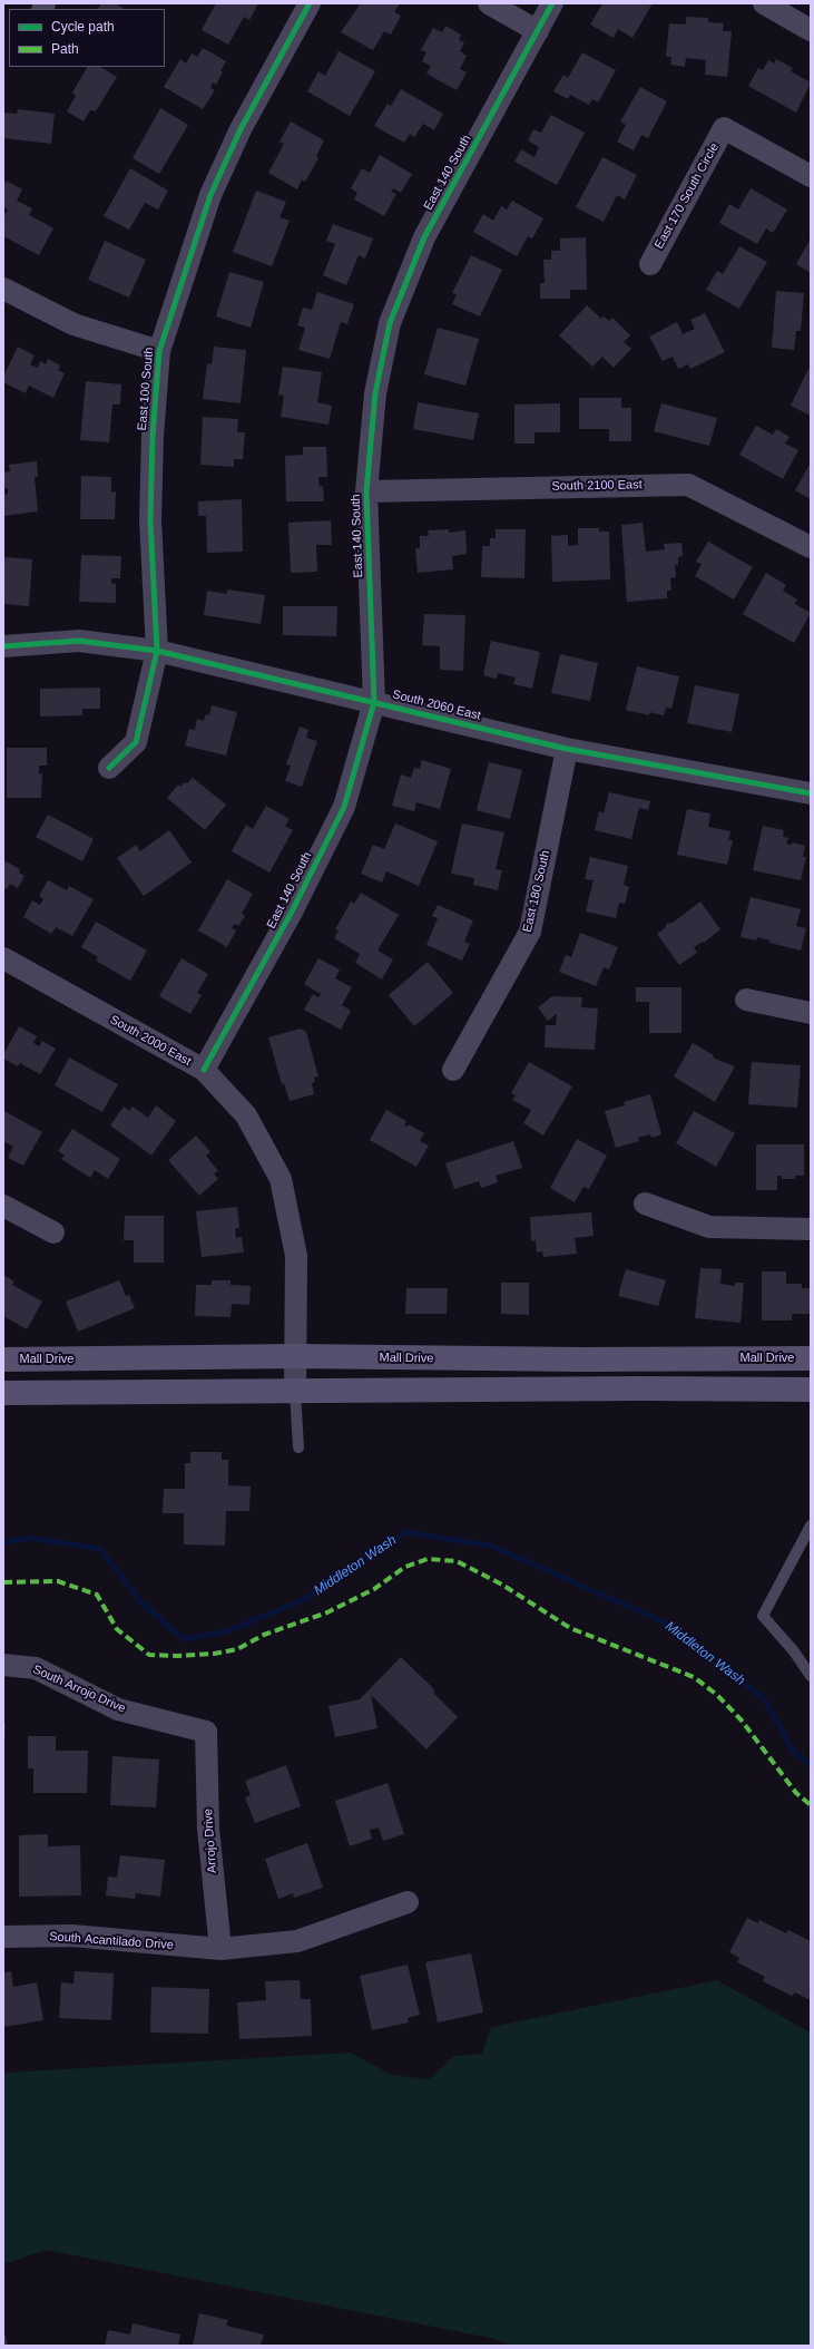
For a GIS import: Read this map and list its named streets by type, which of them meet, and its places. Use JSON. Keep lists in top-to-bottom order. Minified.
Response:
{"streets":{"main road":["Mall Drive"],"street":["East 140 South","East 170 South Circle","East 100 South","South 2100 East","South 2060 East","East 180 South","South 2000 East","South Arrojo Drive","Arrojo Drive","South Acantilado Drive"]},"crossings":[["East 140 South","South 2100 East"],["East 140 South","South 2060 East"],["East 140 South","South 2000 East"],["East 100 South","South 2060 East"],["South 2060 East","East 180 South"],["South 2000 East","Mall Drive"],["South Arrojo Drive","Arrojo Drive"],["Arrojo Drive","South Acantilado Drive"]],"water":["Middleton Wash"],"legend":["Cycle path","Path"]}
